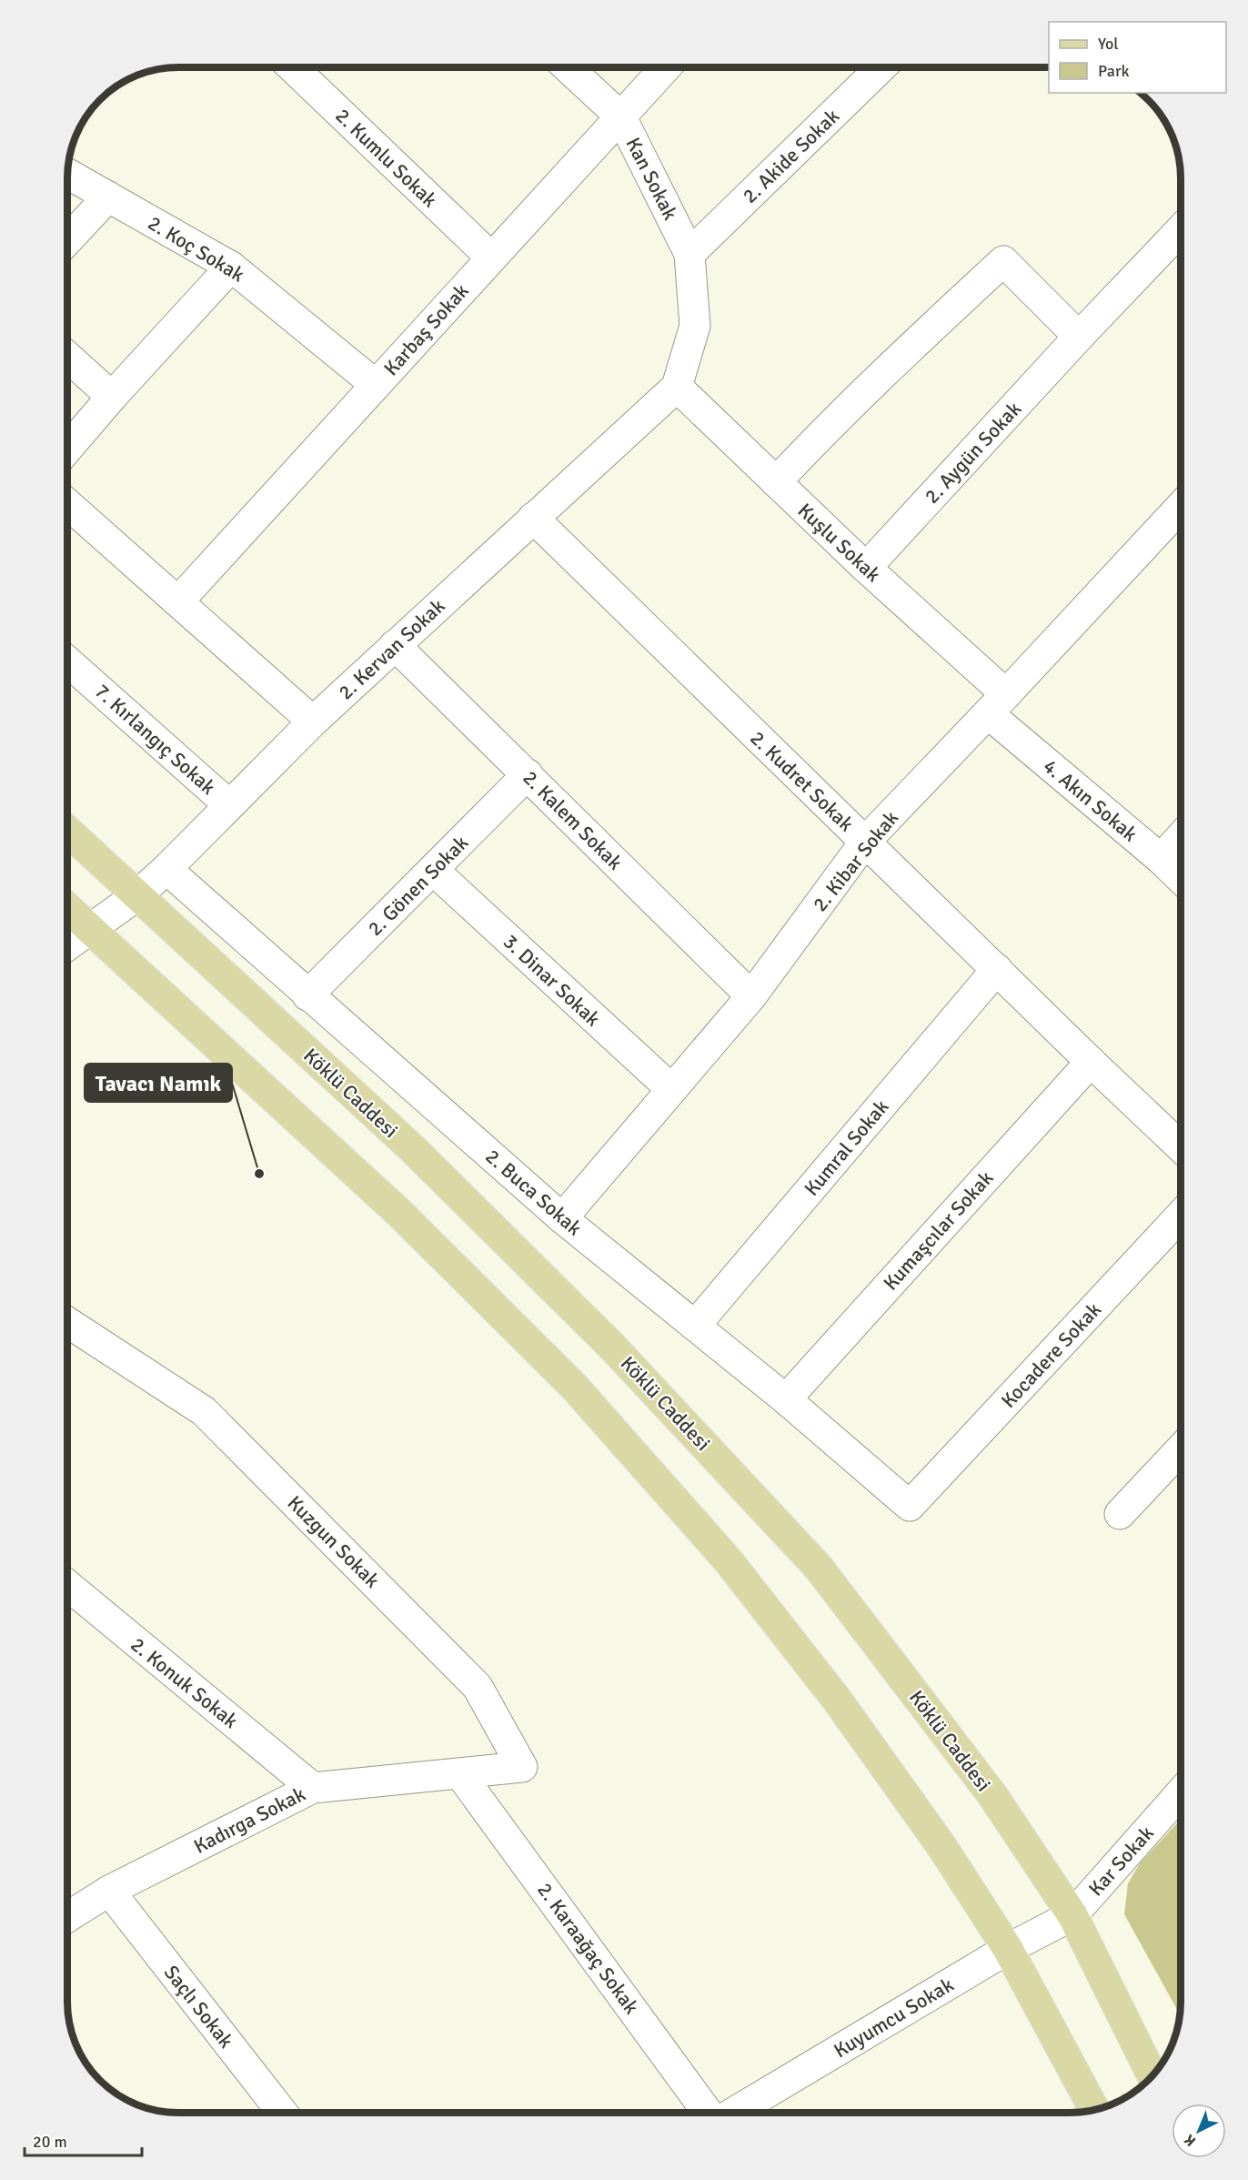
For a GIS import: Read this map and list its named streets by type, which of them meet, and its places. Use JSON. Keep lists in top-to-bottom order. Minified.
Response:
{"streets":{"main road":["Köklü Caddesi"],"street":["2. Akide Sokak","2. Kumlu Sokak","Kan Sokak","2. Koç Sokak","Karbaş Sokak","2. Aygün Sokak","Kuşlu Sokak","2. Kervan Sokak","7. Kırlangıç Sokak","2. Kudret Sokak","4. Akın Sokak","2. Kalem Sokak","2. Kibar Sokak","2. Gönen Sokak","3. Dinar Sokak","Kumral Sokak","2. Buca Sokak","Kumaşcılar Sokak","Kocadere Sokak","Kuzgun Sokak","2. Konuk Sokak","Kadırga Sokak","Kar Sokak","2. Karaağaç Sokak","Saçlı Sokak","Kuyumcu Sokak"]},"crossings":[["2. Akide Sokak","Kan Sokak"],["2. Kumlu Sokak","Karbaş Sokak"],["Kan Sokak","Karbaş Sokak"],["Kan Sokak","Kuşlu Sokak"],["Kan Sokak","2. Kervan Sokak"],["2. Koç Sokak","Karbaş Sokak"],["2. Aygün Sokak","Kuşlu Sokak"],["Kuşlu Sokak","2. Kervan Sokak"],["Kuşlu Sokak","4. Akın Sokak"],["Kuşlu Sokak","2. Kibar Sokak"],["2. Kervan Sokak","7. Kırlangıç Sokak"],["2. Kervan Sokak","2. Kudret Sokak"],["2. Kervan Sokak","2. Kalem Sokak"],["2. Kervan Sokak","Köklü Caddesi"],["2. Kervan Sokak","2. Buca Sokak"],["2. Kudret Sokak","2. Kibar Sokak"],["2. Kudret Sokak","Kumral Sokak"],["2. Kudret Sokak","Kumaşcılar Sokak"],["4. Akın Sokak","2. Kibar Sokak"],["2. Kalem Sokak","2. Kibar Sokak"],["2. Kalem Sokak","2. Gönen Sokak"],["2. Kibar Sokak","3. Dinar Sokak"],["2. Kibar Sokak","2. Buca Sokak"],["2. Gönen Sokak","3. Dinar Sokak"],["2. Gönen Sokak","2. Buca Sokak"],["Köklü Caddesi","Kar Sokak"],["Köklü Caddesi","Kuyumcu Sokak"],["Kumral Sokak","2. Buca Sokak"],["2. Buca Sokak","Kumaşcılar Sokak"],["2. Buca Sokak","Kocadere Sokak"],["Kuzgun Sokak","Kadırga Sokak"],["Kuzgun Sokak","2. Karaağaç Sokak"],["2. Konuk Sokak","Kadırga Sokak"],["Kadırga Sokak","2. Karaağaç Sokak"],["Kadırga Sokak","Saçlı Sokak"],["Kar Sokak","Kuyumcu Sokak"]],"places":["Tavacı Namık"],"legend":["Yol","Park"],"scale_bar":"20 m","north":"bottom left"}
